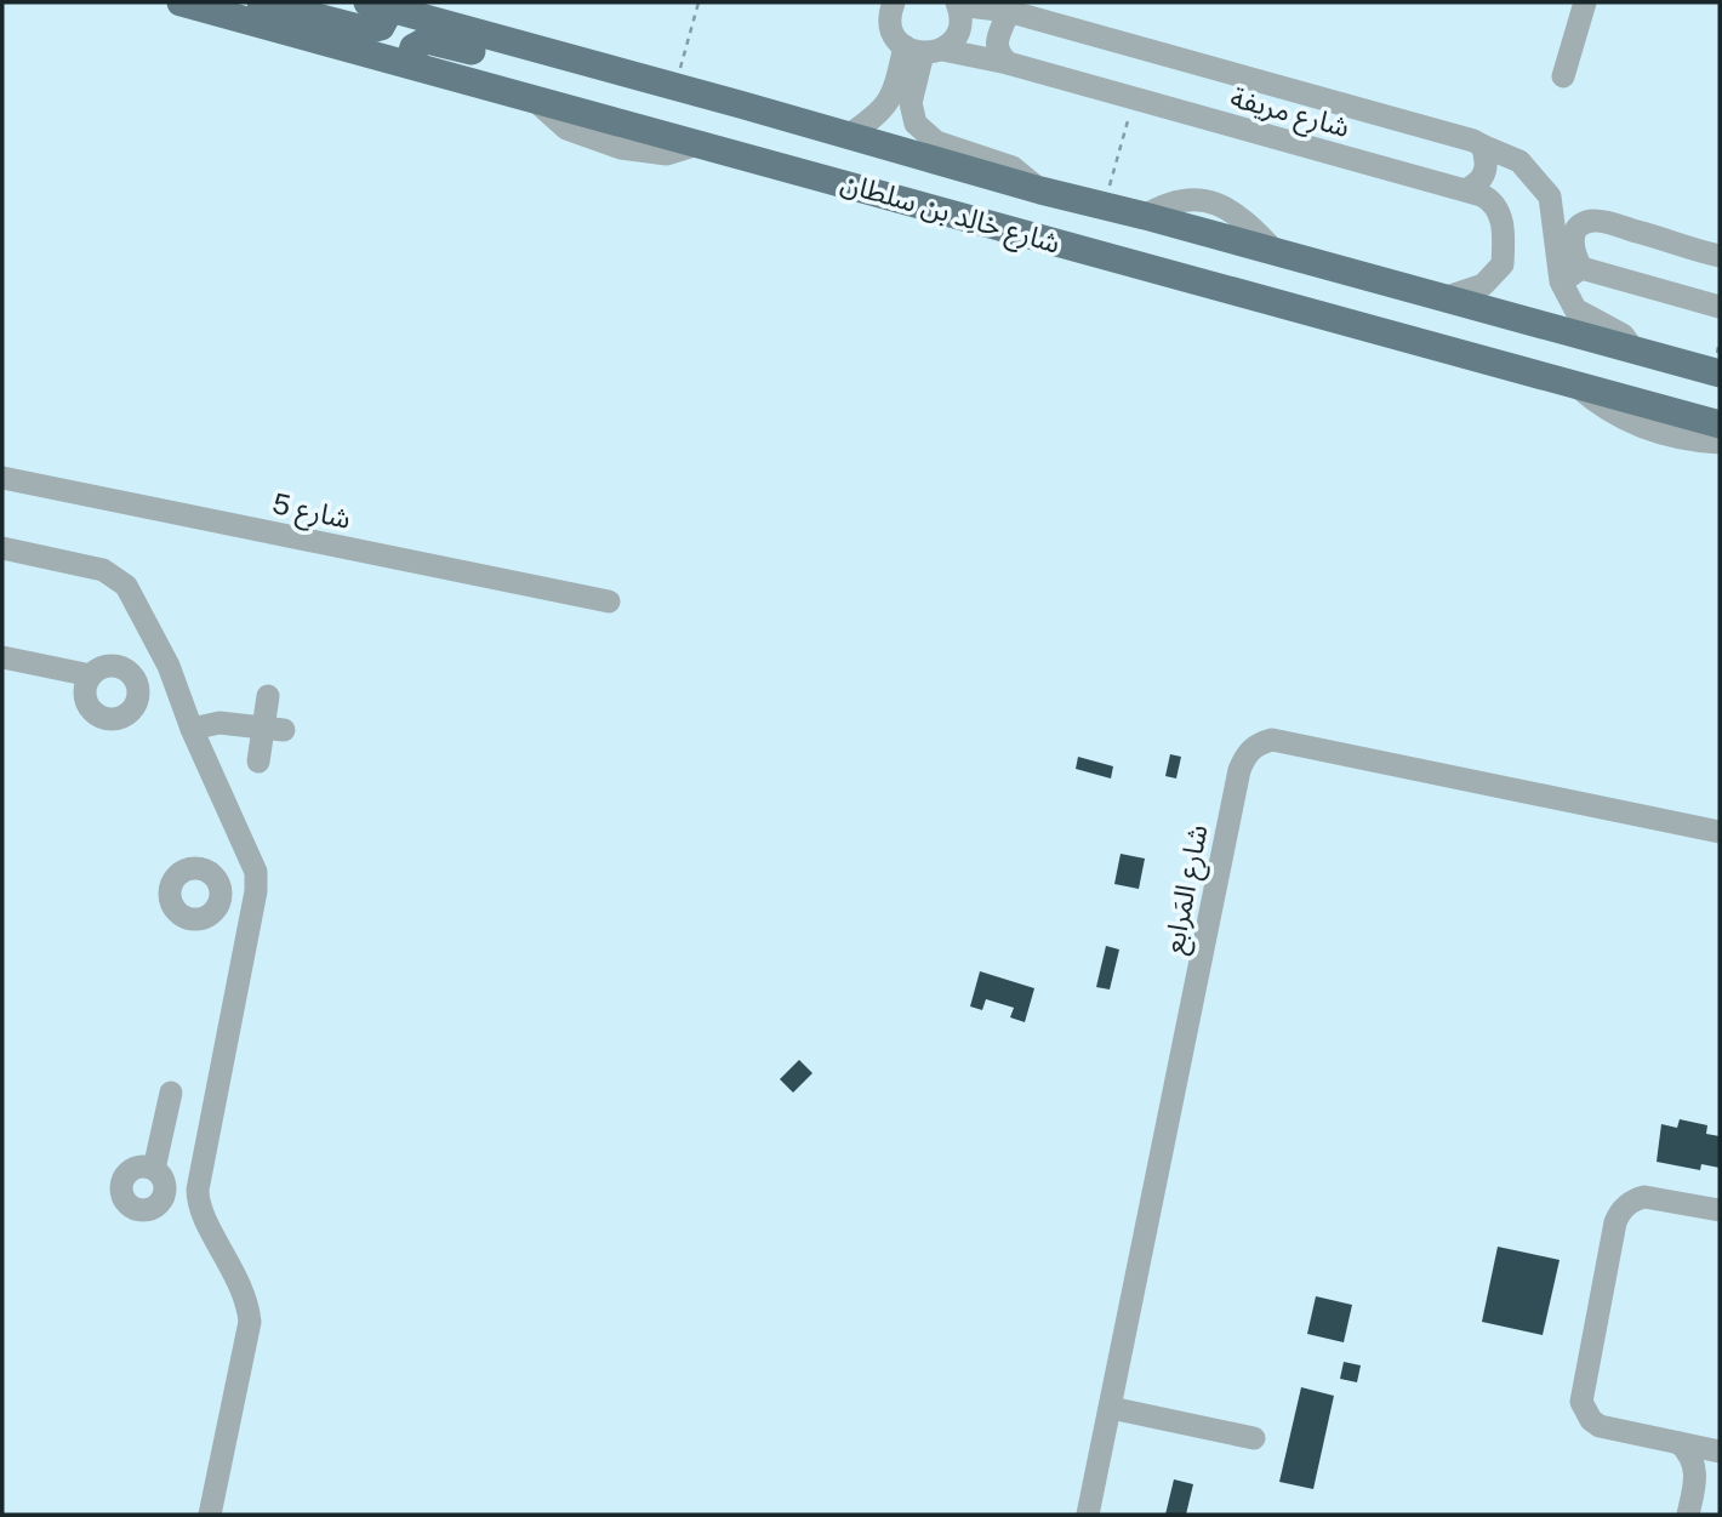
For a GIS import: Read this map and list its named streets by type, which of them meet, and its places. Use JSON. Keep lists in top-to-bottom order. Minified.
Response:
{"streets":{"main road":["شارع خالِد بن سلطان"],"street":["شارع مريفة","شارع 5","شارع المَرابع"]},"crossings":[["شارع مريفة","شارع خالِد بن سلطان"]]}
